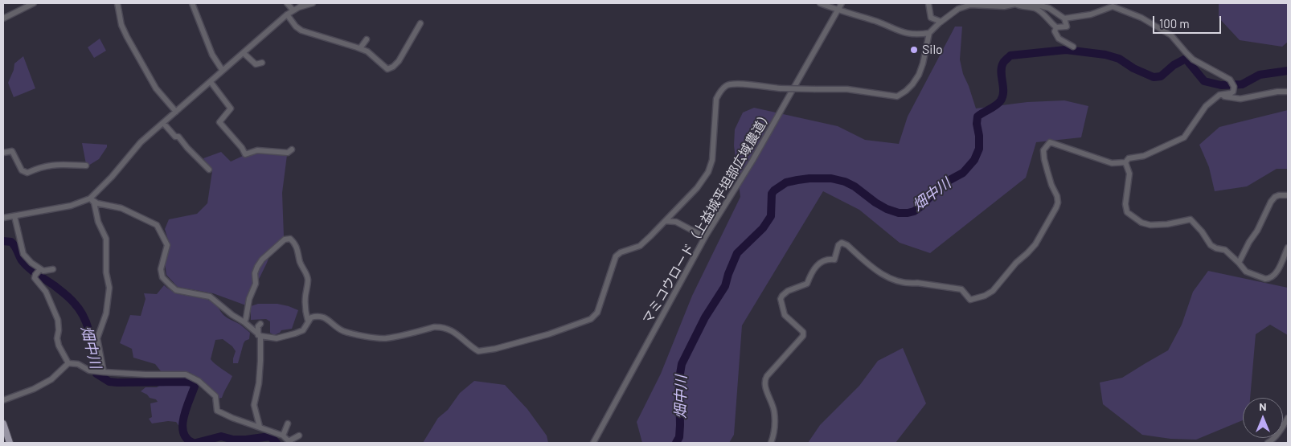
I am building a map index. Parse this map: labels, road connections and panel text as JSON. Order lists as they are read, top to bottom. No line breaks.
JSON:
{"streets":{"street":["マミコウロード（上益城平坦部広域農道）"]},"water":["畑中川"],"places":["Silo"],"scale_bar":"100 m","north":"top"}
